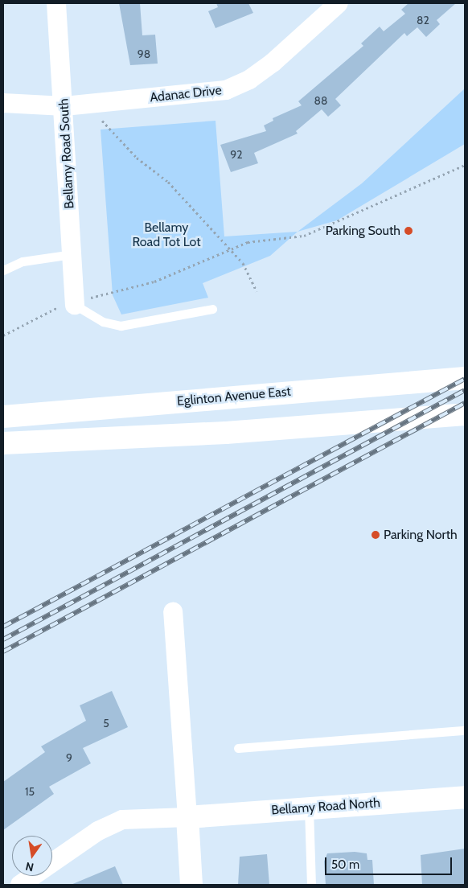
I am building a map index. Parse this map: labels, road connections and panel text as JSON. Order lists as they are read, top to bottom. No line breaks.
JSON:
{"streets":{"main road":["Eglinton Avenue East","Bellamy Road North"],"street":["Adanac Drive","Bellamy Road South"]},"crossings":[["Adanac Drive","Bellamy Road South"]],"parks":["Bellamy Road Tot Lot"],"places":["Parking South","Parking North"],"house_numbers":["82","98","88","92","5","9","15"],"scale_bar":"50 m","north":"bottom"}
